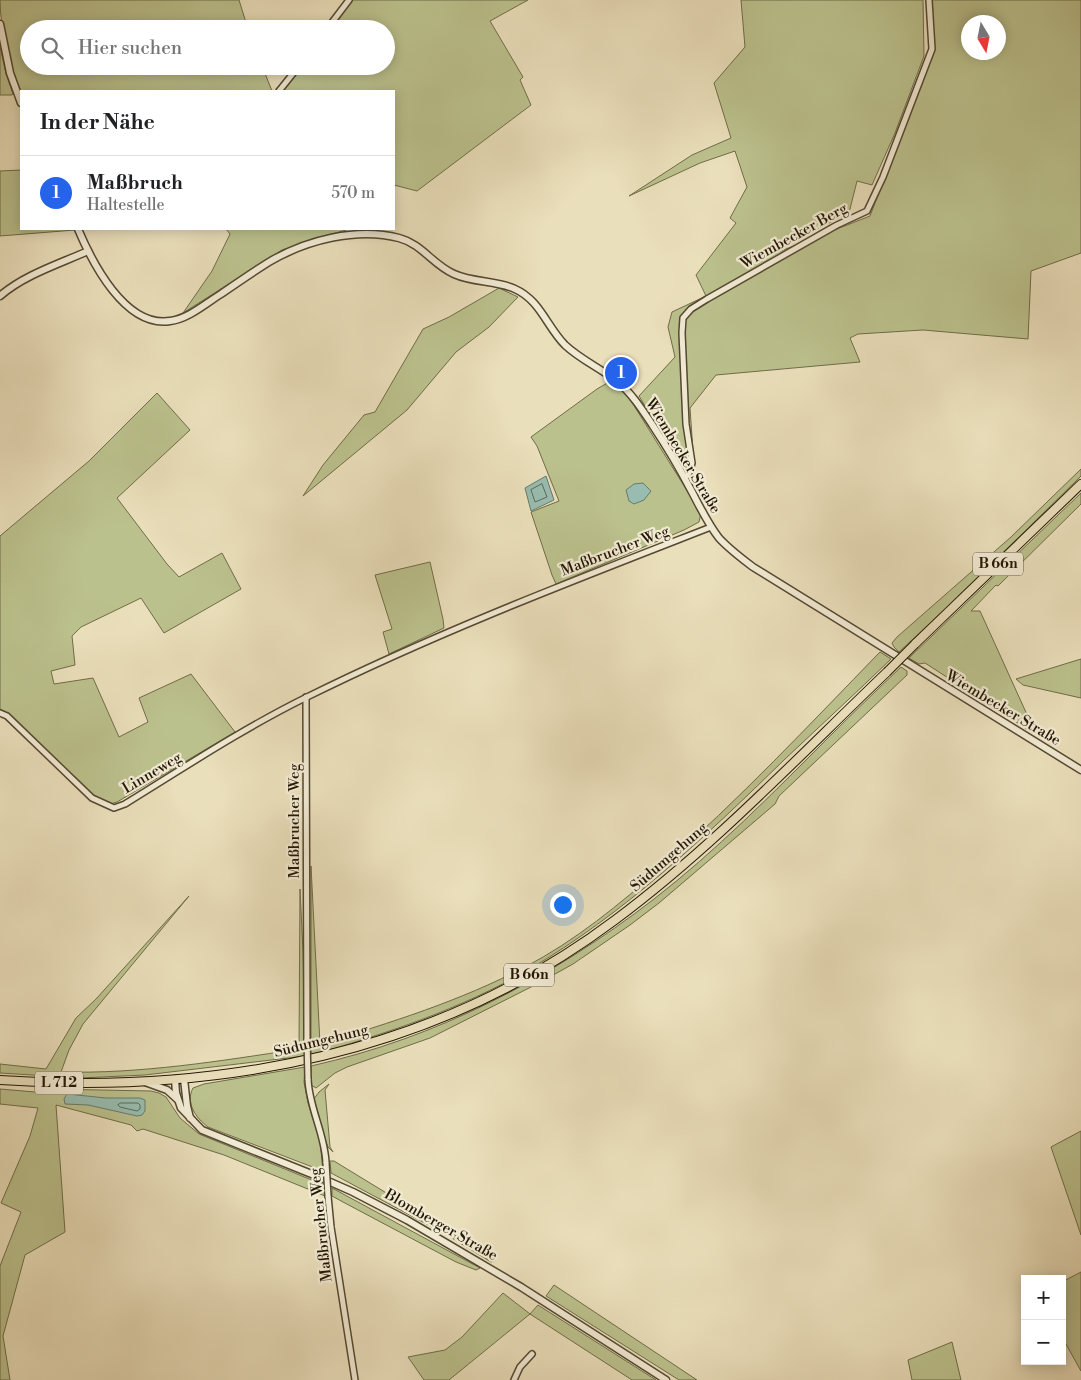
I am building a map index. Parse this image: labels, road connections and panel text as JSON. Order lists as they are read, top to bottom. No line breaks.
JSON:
{"streets":{"main road":["B 66n","Südumgehung","L 712"],"street":["Wiembecker Berg","Wiembecker Straße","Maßbrucher Weg","Linneweg","Blomberger Straße"]},"crossings":[["Wiembecker Berg","Wiembecker Straße"],["Wiembecker Straße","Maßbrucher Weg"],["Maßbrucher Weg","Linneweg"],["Südumgehung","L 712"],["Südumgehung","Blomberger Straße"],["L 712","Blomberger Straße"]],"north":"bottom","page":{"search":"Hier suchen","heading":"In der Nähe","list":[{"mark":"1","name":"Maßbruch","note":"Haltestelle","value":"570 m"}],"pins":"1","map_buttons":["+","−"]}}
